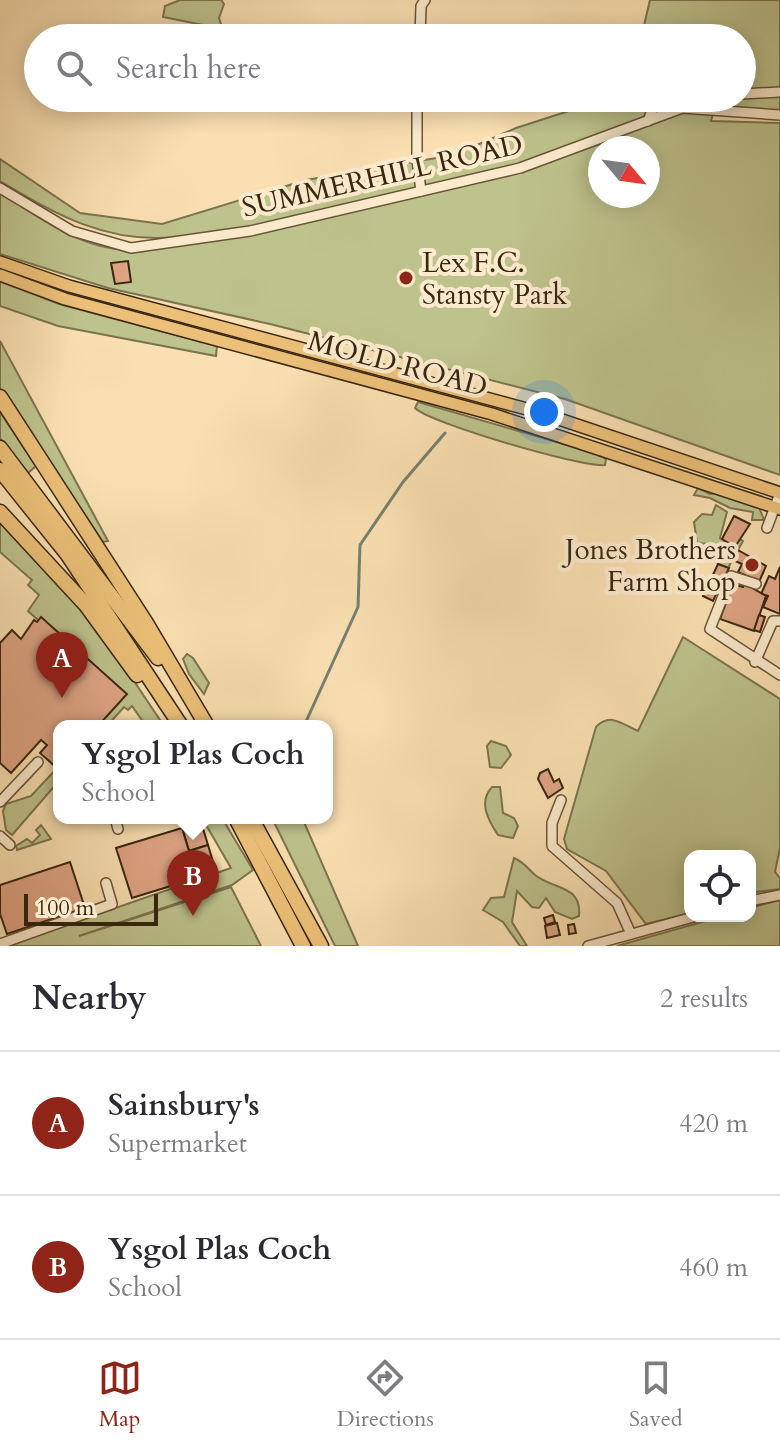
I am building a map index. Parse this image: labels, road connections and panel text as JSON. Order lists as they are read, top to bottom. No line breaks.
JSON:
{"streets":{"main road":["MOLD ROAD"],"street":["SUMMERHILL ROAD"]},"places":["Lex F.C. Stansty Park","Jones Brothers Farm Shop"],"scale_bar":"100 m","north":"bottom right","page":{"search":"Search here","pins":["A","B"],"popup":["Ysgol Plas Coch","School"],"scale":"100 m","heading":["Nearby","2 results"],"list":[{"mark":"A","name":"Sainsbury's","note":"Supermarket","value":"420 m"},{"mark":"B","name":"Ysgol Plas Coch","note":"School","value":"460 m"}],"nav":["Map","Directions","Saved"]}}
